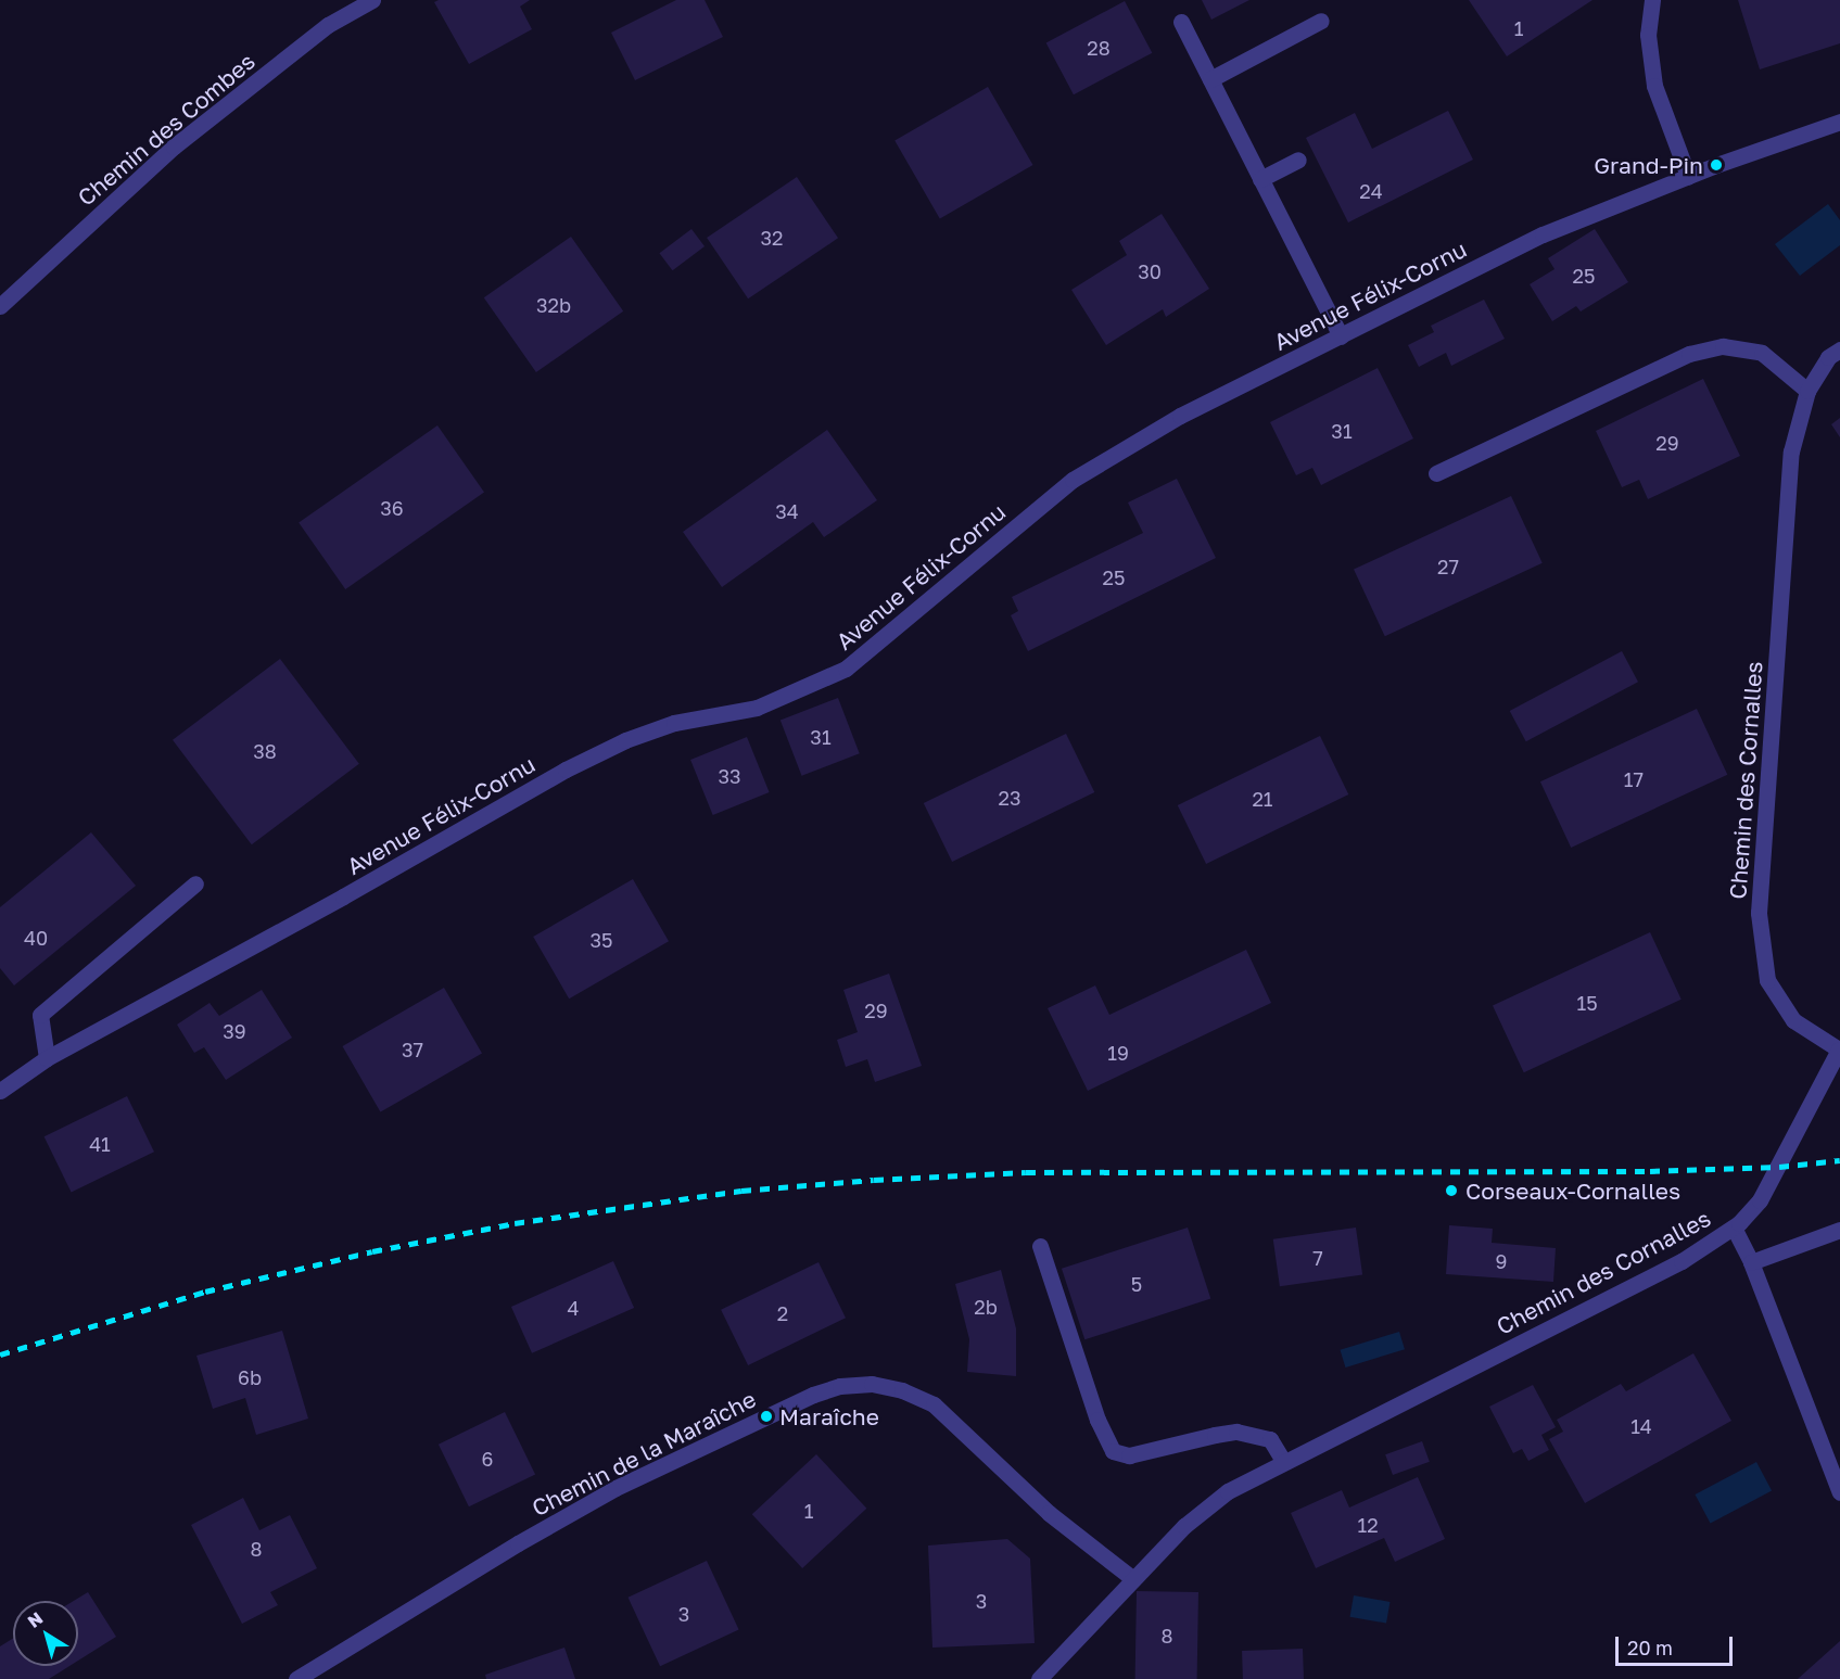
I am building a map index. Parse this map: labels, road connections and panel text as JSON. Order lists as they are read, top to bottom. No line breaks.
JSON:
{"streets":{"street":["Chemin des Combes","Avenue Félix-Cornu","Chemin des Cornalles","Chemin de la Maraîche"]},"crossings":[["Chemin des Cornalles","Chemin de la Maraîche"]],"places":["Grand-Pin","Corseaux-Cornalles","Maraîche"],"house_numbers":["1","28","24","32","30","25","32b","31","29","36","34","27","25","31","38","33","17","23","21","40","35","15","29","39","37","19","41","7","9","5","2b","4","2","6b","14","6","1","12","8","3","3","8"],"scale_bar":"20 m","north":"top left"}
